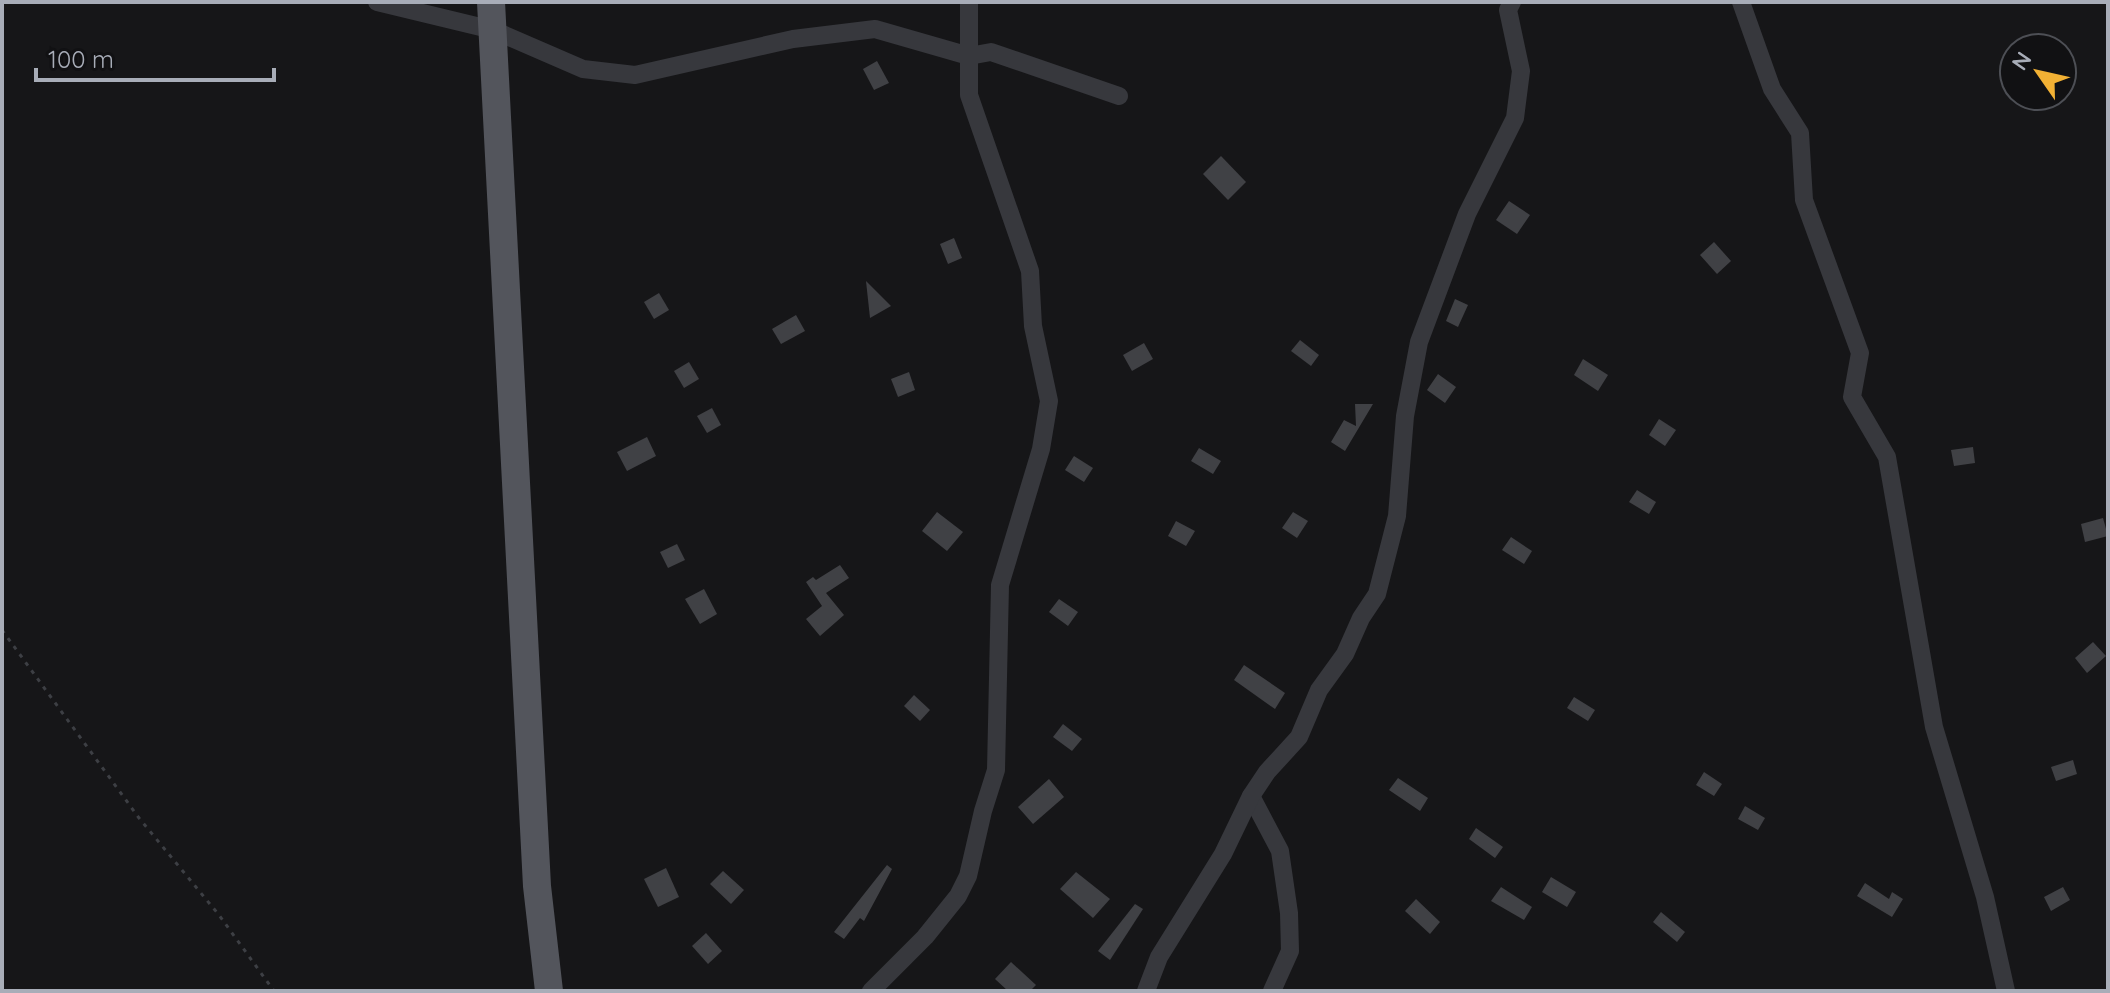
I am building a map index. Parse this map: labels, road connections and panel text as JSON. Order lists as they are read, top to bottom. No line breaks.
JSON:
{"scale_bar":"100 m","north":"top left"}
